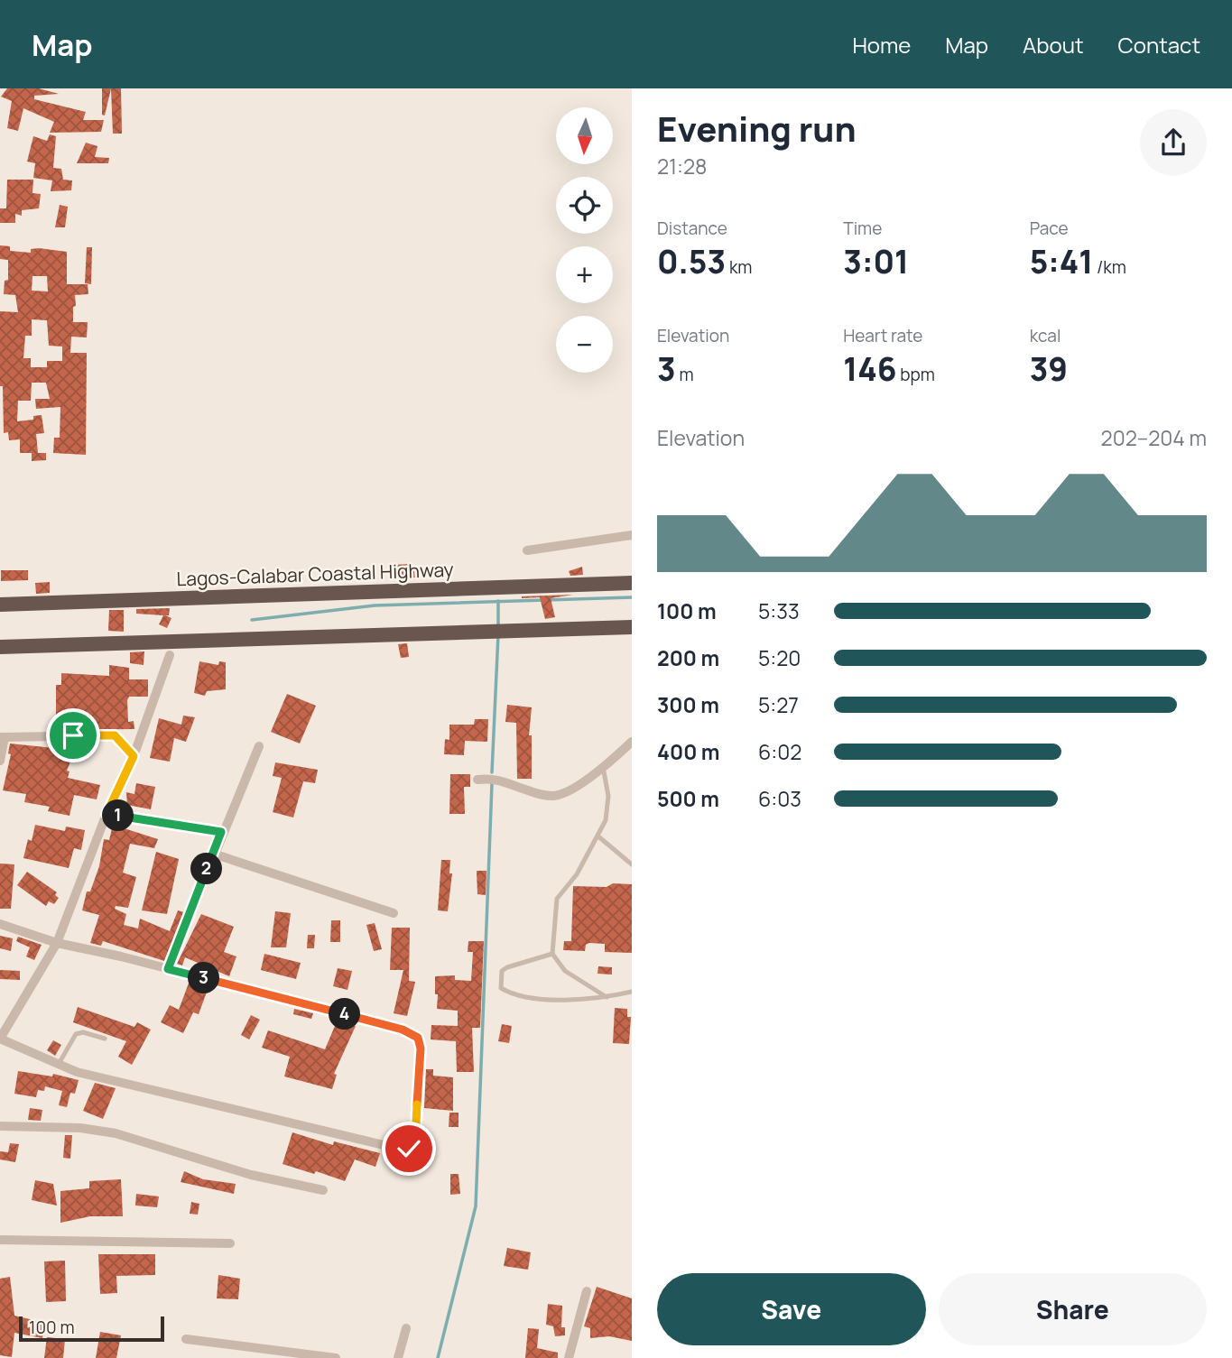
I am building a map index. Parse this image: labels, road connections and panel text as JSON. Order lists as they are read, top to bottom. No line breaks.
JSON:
{"streets":{"highway":["Lagos-Calabar Coastal Highway"]},"scale_bar":"100 m","north":"bottom","page":{"header":"Map","nav":["Home","Map","About","Contact"],"heading":["Evening run","21:28"],"map_buttons":["+","−"],"stats":[["Distance","0.53 km"],["Time","3:01"],["Pace","5:41 /km"],["Elevation","3 m"],["Heart rate","146 bpm"],["kcal","39"]],"chart":["Elevation","202–204 m"],"list":[{"name":"100 m","note":"5:33"},{"name":"200 m","note":"5:20"},{"name":"300 m","note":"5:27"},{"name":"400 m","note":"6:02"},{"name":"500 m","note":"6:03"}],"pins":["1","2","3","4"],"buttons":["Save","Share"],"scale":"100 m"}}
